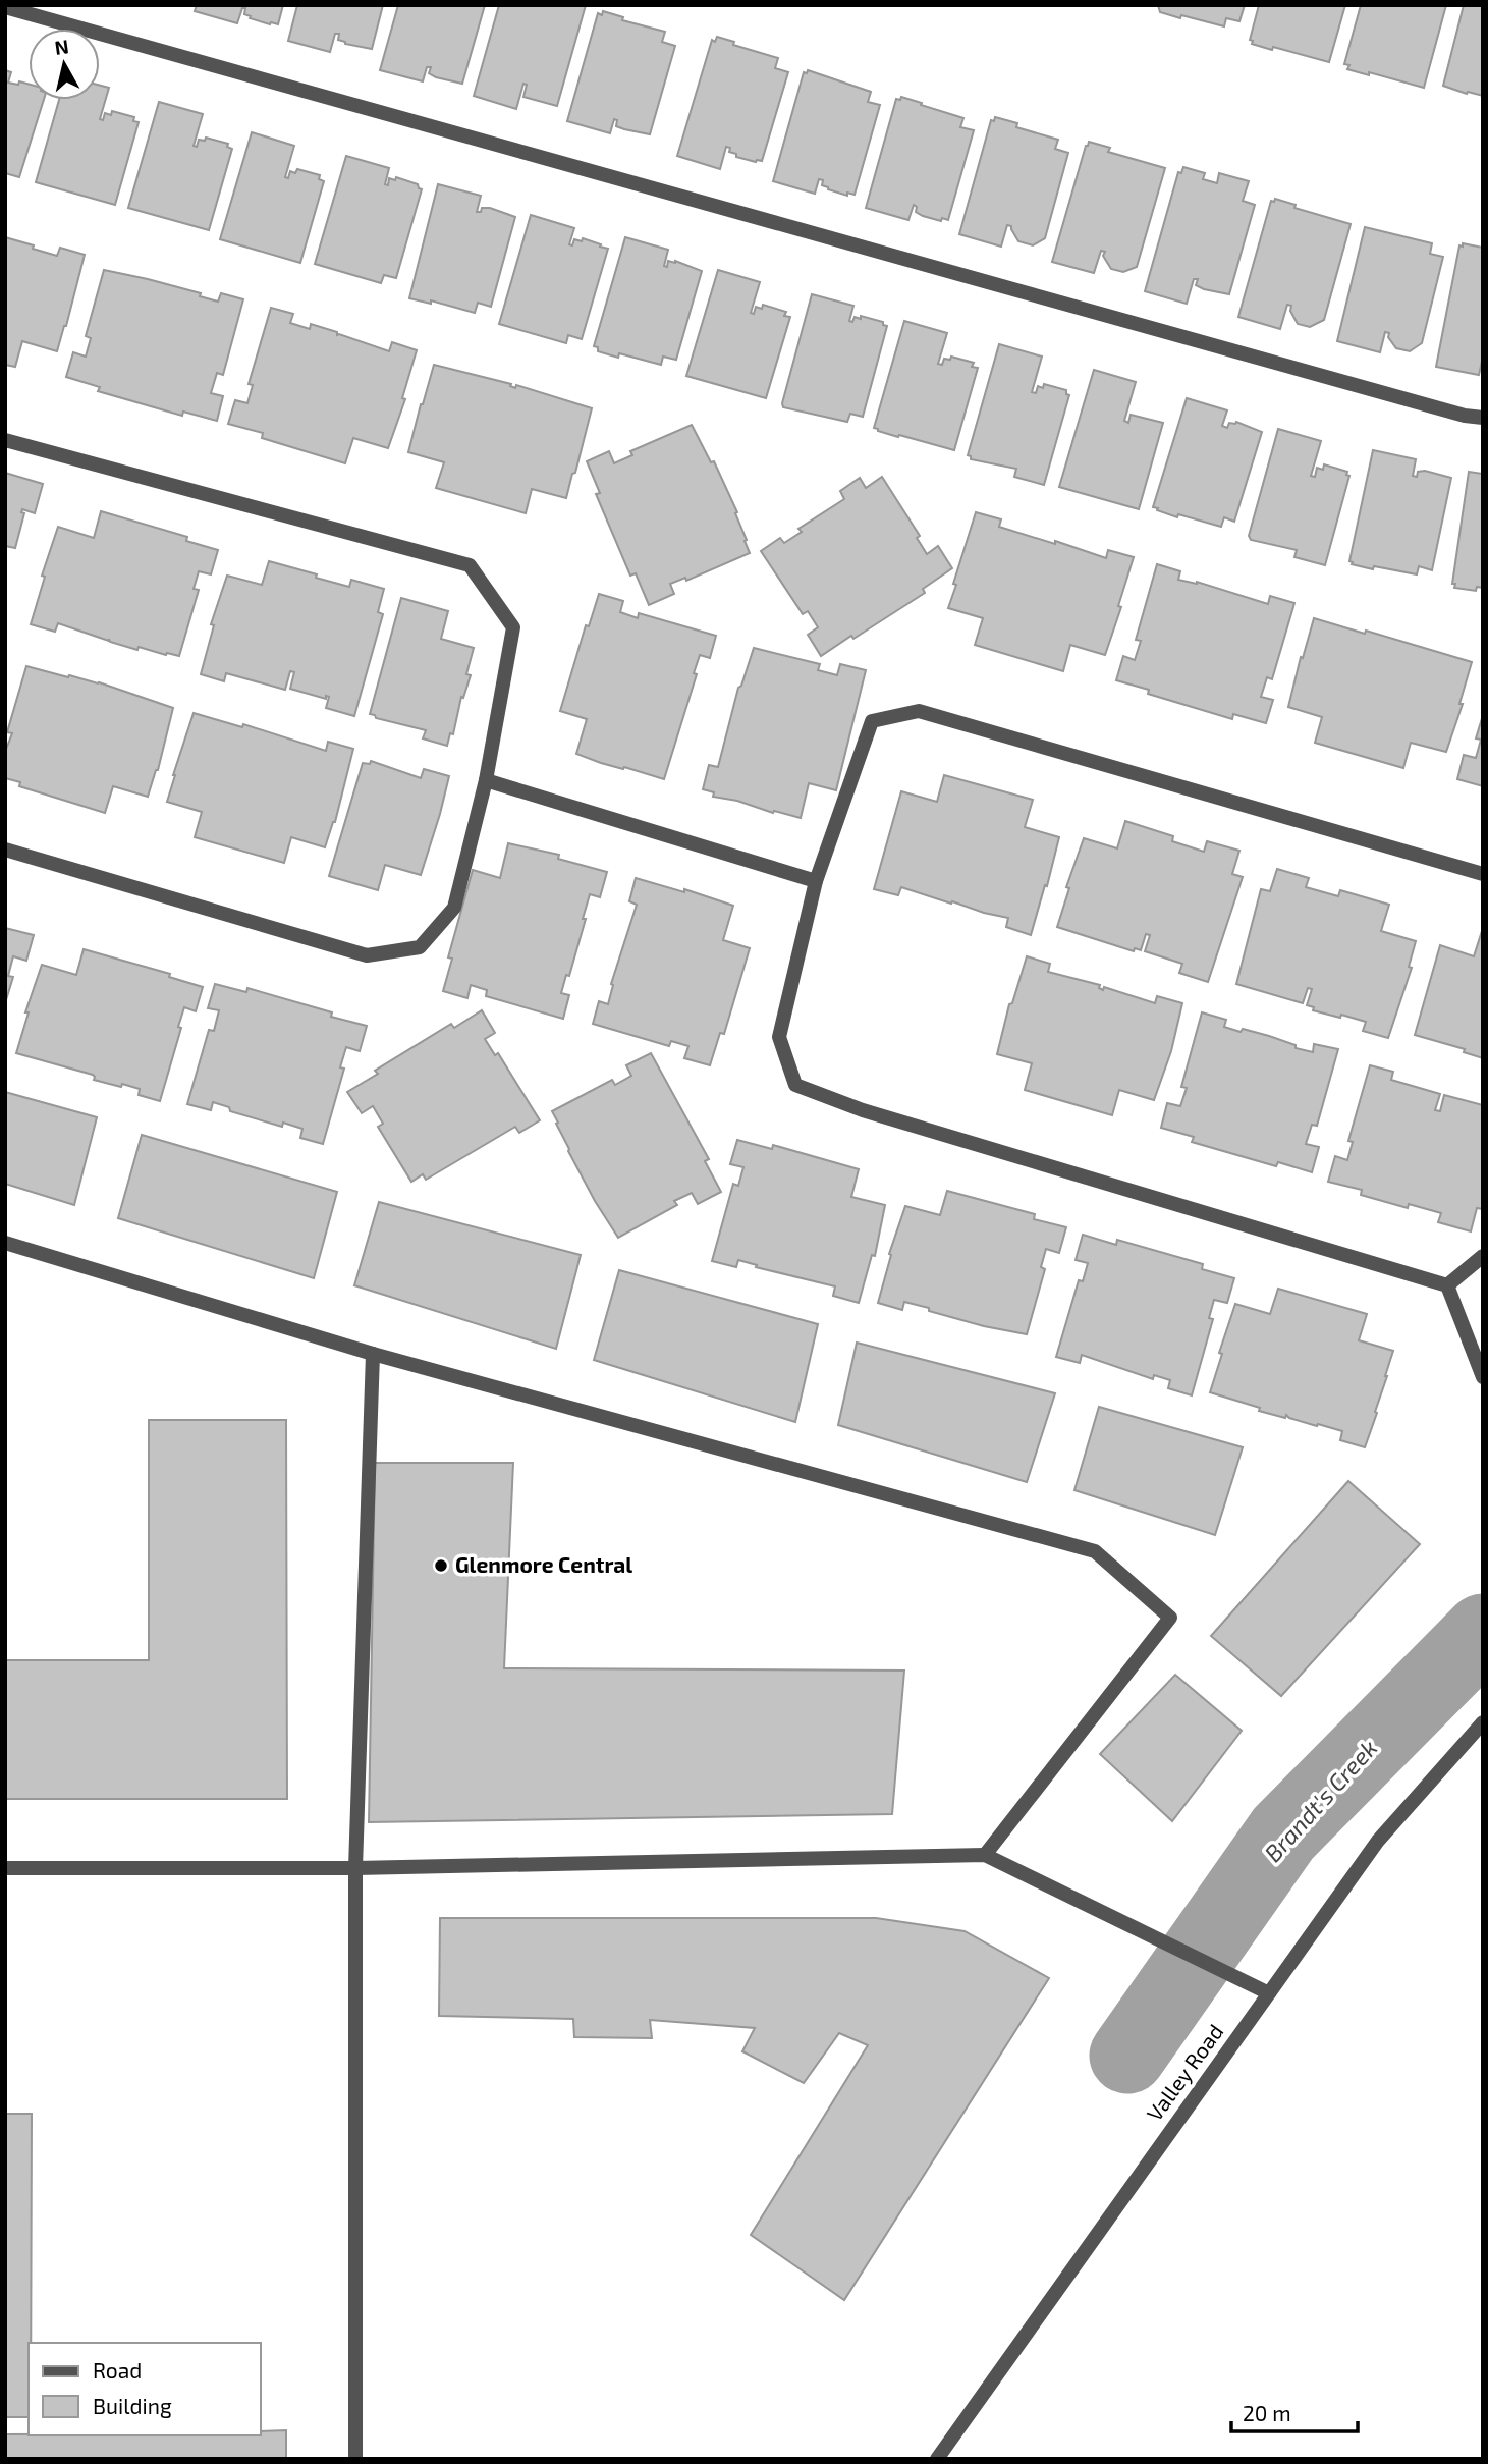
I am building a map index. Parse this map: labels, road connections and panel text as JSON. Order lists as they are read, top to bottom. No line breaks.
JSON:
{"streets":{"street":["Valley Road"]},"water":["Brandt's Creek"],"places":["Glenmore Central"],"legend":["Road","Building"],"scale_bar":"20 m","north":"top"}
